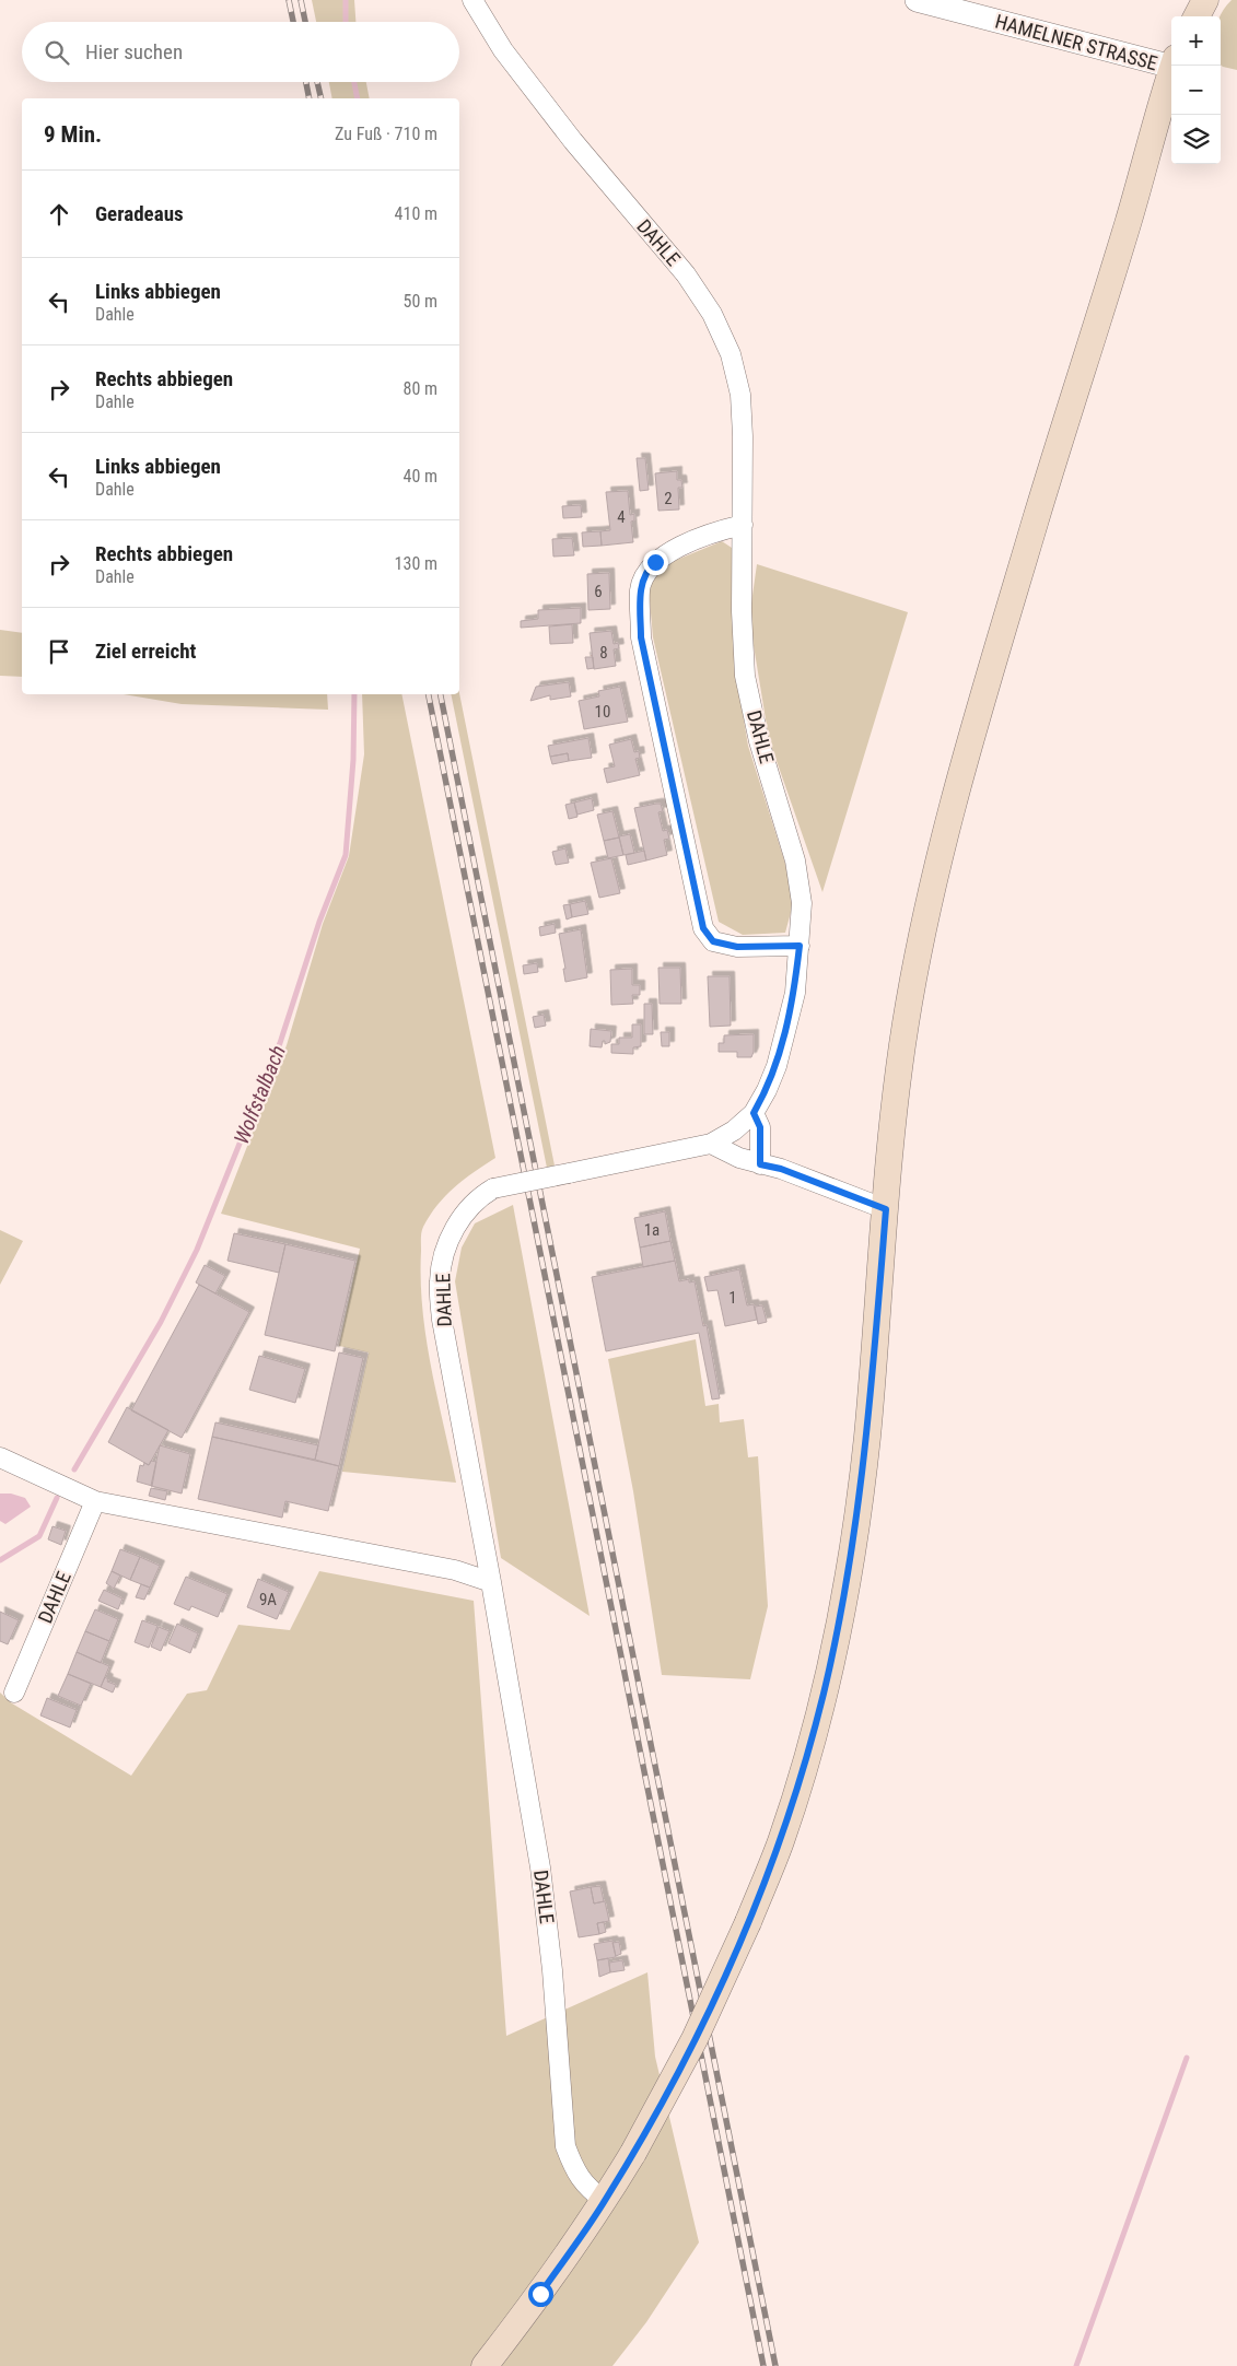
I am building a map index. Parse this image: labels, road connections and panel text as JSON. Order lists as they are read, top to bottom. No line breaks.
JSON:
{"streets":{"street":["HAMELNER STRASSE","DAHLE"]},"water":["Wolfstalbach"],"house_numbers":["2","4","6","8","10","1a","1","9A"],"page":{"map_buttons":["+","−"],"search":"Hier suchen","heading":["9 Min.","Zu Fuß · 710 m"],"list":[["Geradeaus","410 m"],["Links abbiegen","Dahle","50 m"],["Rechts abbiegen","Dahle","80 m"],["Links abbiegen","Dahle","40 m"],["Rechts abbiegen","Dahle","130 m"],"Ziel erreicht"]}}
